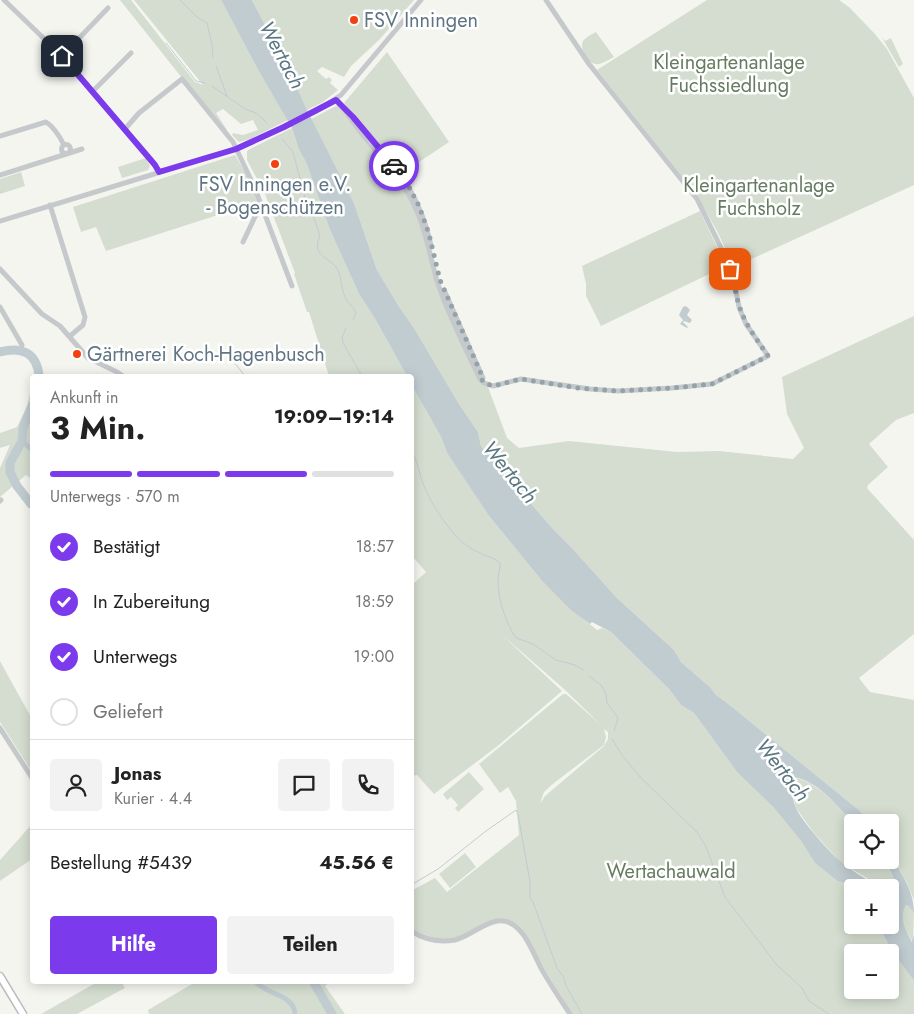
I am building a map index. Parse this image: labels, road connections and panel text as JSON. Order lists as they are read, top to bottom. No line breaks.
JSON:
{"water":["Wertach"],"parks":["Kleingartenanlage Fuchssiedlung","Kleingartenanlage Fuchsholz","Wertachauwald"],"places":["FSV Inningen","FSV Inningen e.V. - Bogenschützen","Gärtnerei Koch-Hagenbusch"],"page":{"heading":["3 Min.","Ankunft in","19:09–19:14"],"panel":["Jonas","Kurier · 4.4","Bestellung #5439","45.56 €"],"bar":"Unterwegs · 570 m","list":[["Bestätigt","18:57"],["In Zubereitung","18:59"],["Unterwegs","19:00"],"Geliefert"],"map_buttons":["+","−"],"buttons":["Hilfe","Teilen"]}}
